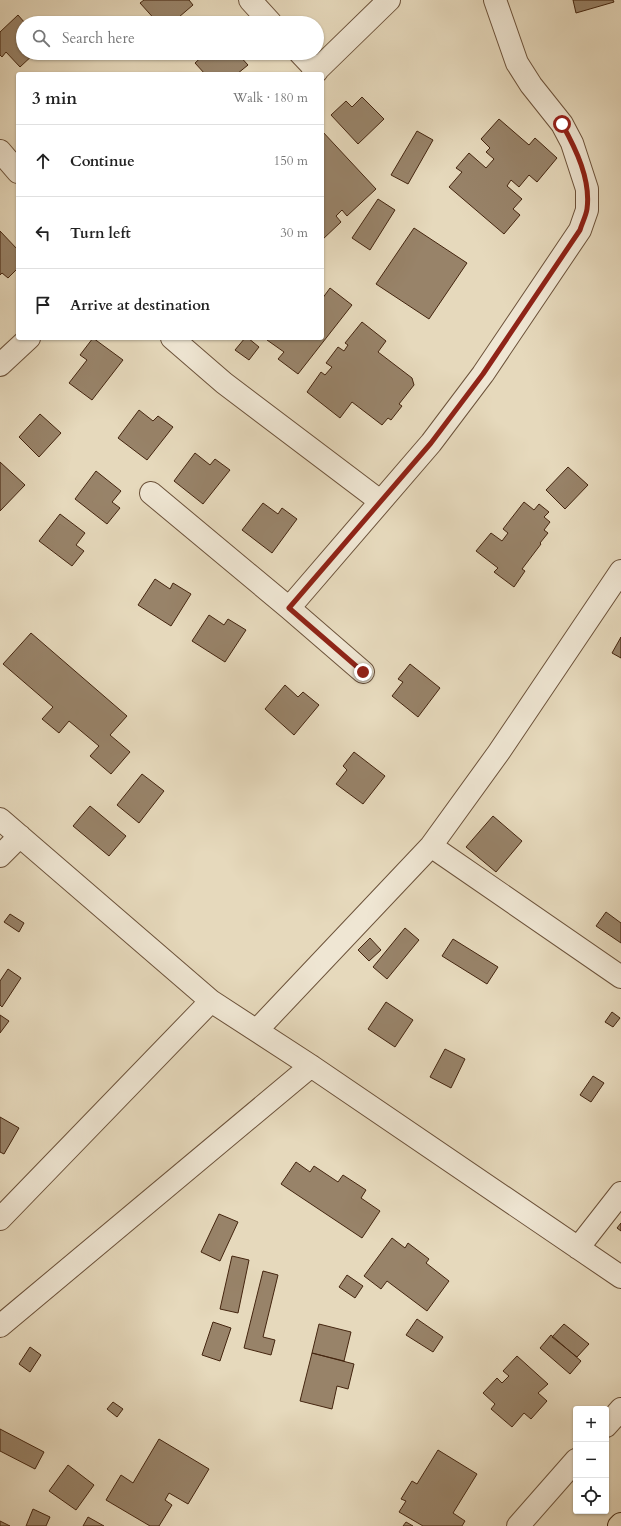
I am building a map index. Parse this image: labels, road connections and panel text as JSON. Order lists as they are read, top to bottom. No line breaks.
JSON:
{"page":{"search":"Search here","heading":["3 min","Walk · 180 m"],"list":[["Continue","150 m"],["Turn left","30 m"],"Arrive at destination"],"map_buttons":["+","−"]}}
